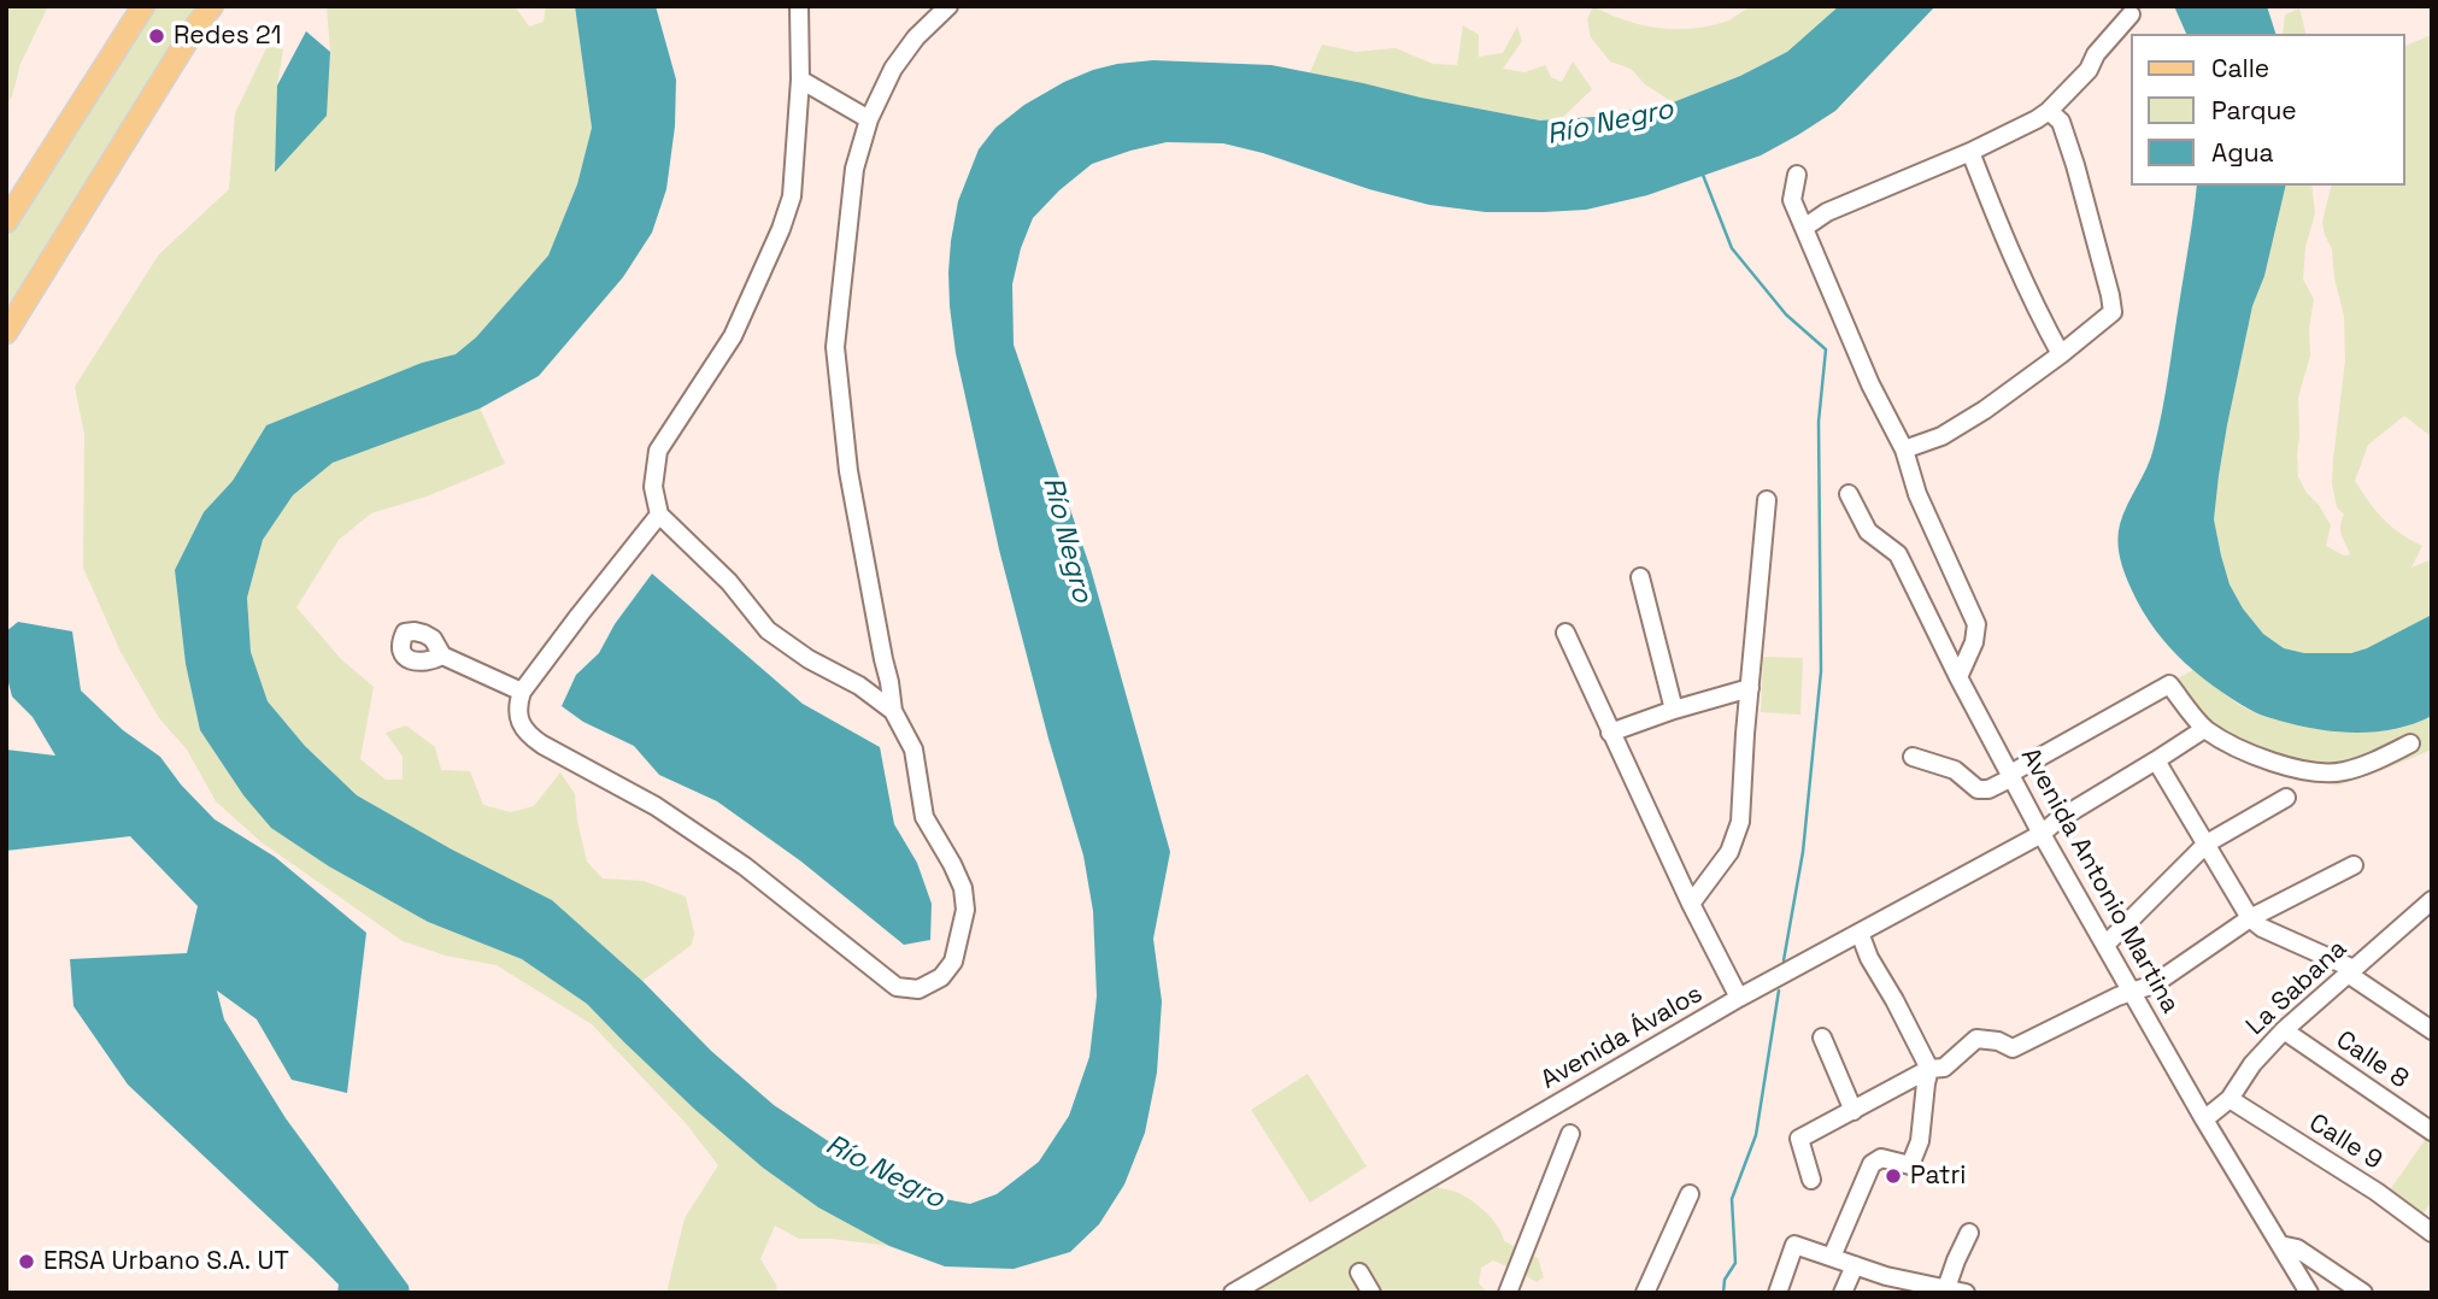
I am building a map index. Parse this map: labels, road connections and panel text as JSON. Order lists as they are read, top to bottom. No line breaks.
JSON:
{"streets":{"street":["Avenida Antonio Martina","La Sabana","Avenida Ávalos","Calle 8","Calle 9"]},"crossings":[["Avenida Antonio Martina","La Sabana"],["Avenida Antonio Martina","Avenida Ávalos"],["La Sabana","Calle 8"],["La Sabana","Calle 9"]],"water":["Río Negro"],"places":["Redes 21","Patri","ERSA Urbano S.A. UT"],"legend":["Calle","Parque","Agua"]}
